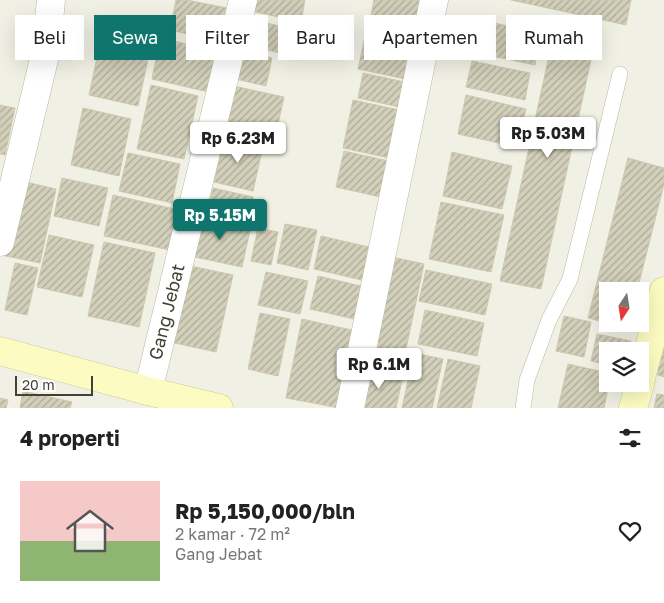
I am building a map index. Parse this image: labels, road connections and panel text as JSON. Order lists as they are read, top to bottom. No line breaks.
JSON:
{"streets":{"street":["Gang Jebat"]},"scale_bar":"20 m","north":"bottom","page":{"chip":["Beli","Sewa","Filter","Baru","Apartemen","Rumah"],"price":["Rp 5.03M","Rp 6.23M","Rp 5.15M","Rp 6.1M"],"scale":"20 m","heading":"4 properti","list":[{"name":"Rp 5,150,000/bln","note":"2 kamar · 72 m² · Gang Jebat"}]}}
